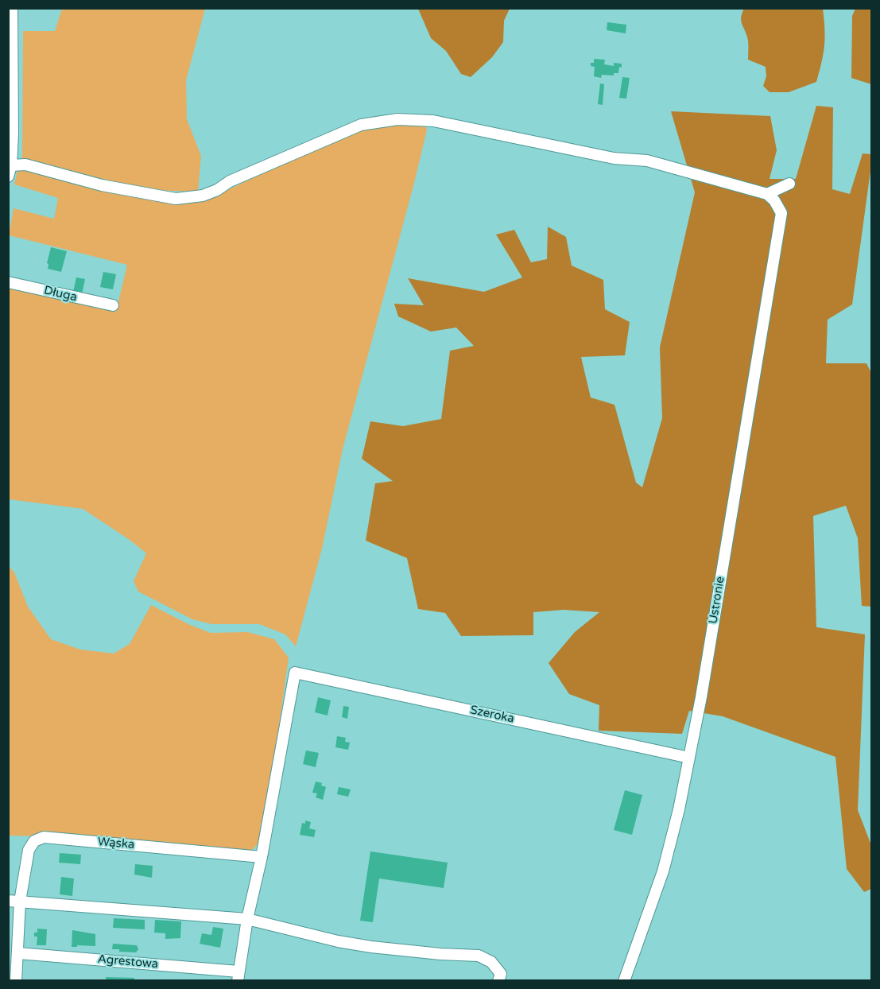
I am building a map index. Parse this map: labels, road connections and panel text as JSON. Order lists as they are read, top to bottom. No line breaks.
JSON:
{"streets":{"street":["Długa","Ustronie","Szeroka","Wąska","Agrestowa"]},"crossings":[["Ustronie","Szeroka"],["Szeroka","Wąska"],["Wąska","Agrestowa"]]}
